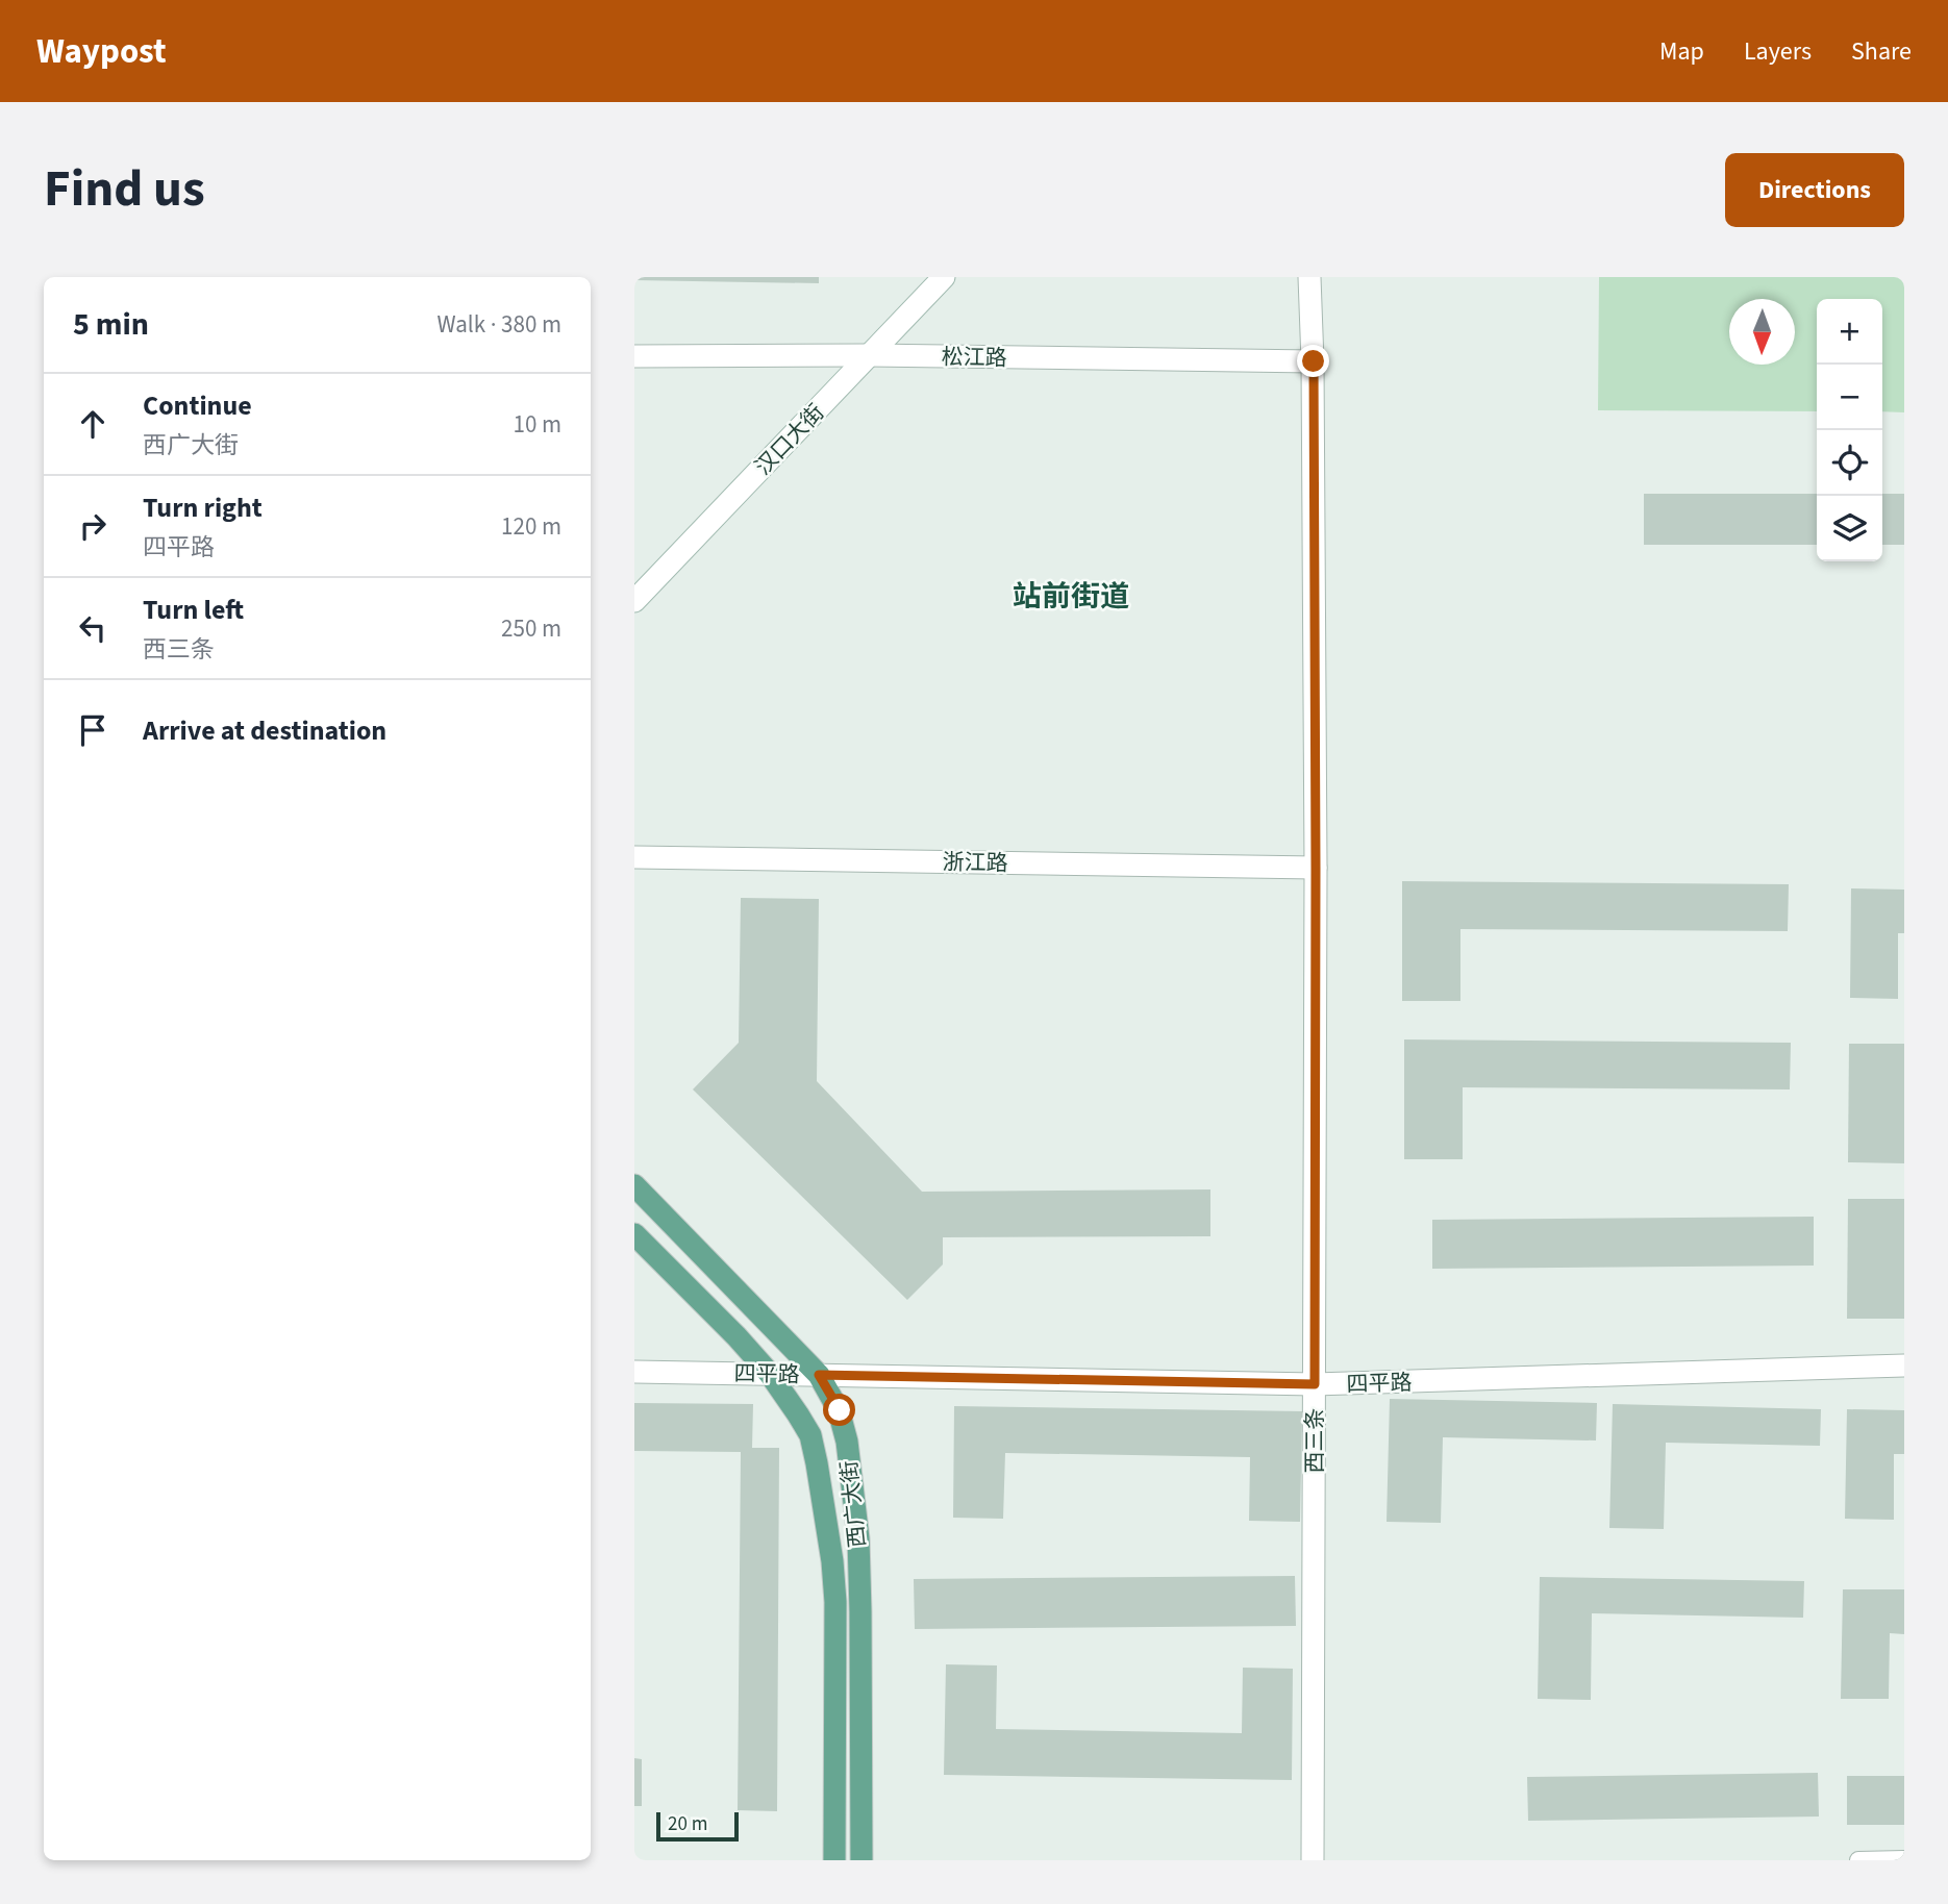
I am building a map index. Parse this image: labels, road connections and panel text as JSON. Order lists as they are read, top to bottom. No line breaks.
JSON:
{"streets":{"main road":["西广大街"],"street":["松江路","汉口大街","浙江路","四平路","西三条"]},"crossings":[["松江路","汉口大街"],["松江路","西三条"],["浙江路","西三条"],["四平路","西三条"],["四平路","西广大街"]],"districts":["站前街道"],"scale_bar":"20 m","north":"bottom","page":{"header":"Waypost","nav":["Map","Layers","Share"],"title":"Find us","buttons":"Directions","heading":["5 min","Walk · 380 m"],"map_buttons":["+","−"],"list":[["Continue","西广大街","10 m"],["Turn right","四平路","120 m"],["Turn left","西三条","250 m"],"Arrive at destination"],"scale":"20 m"}}
